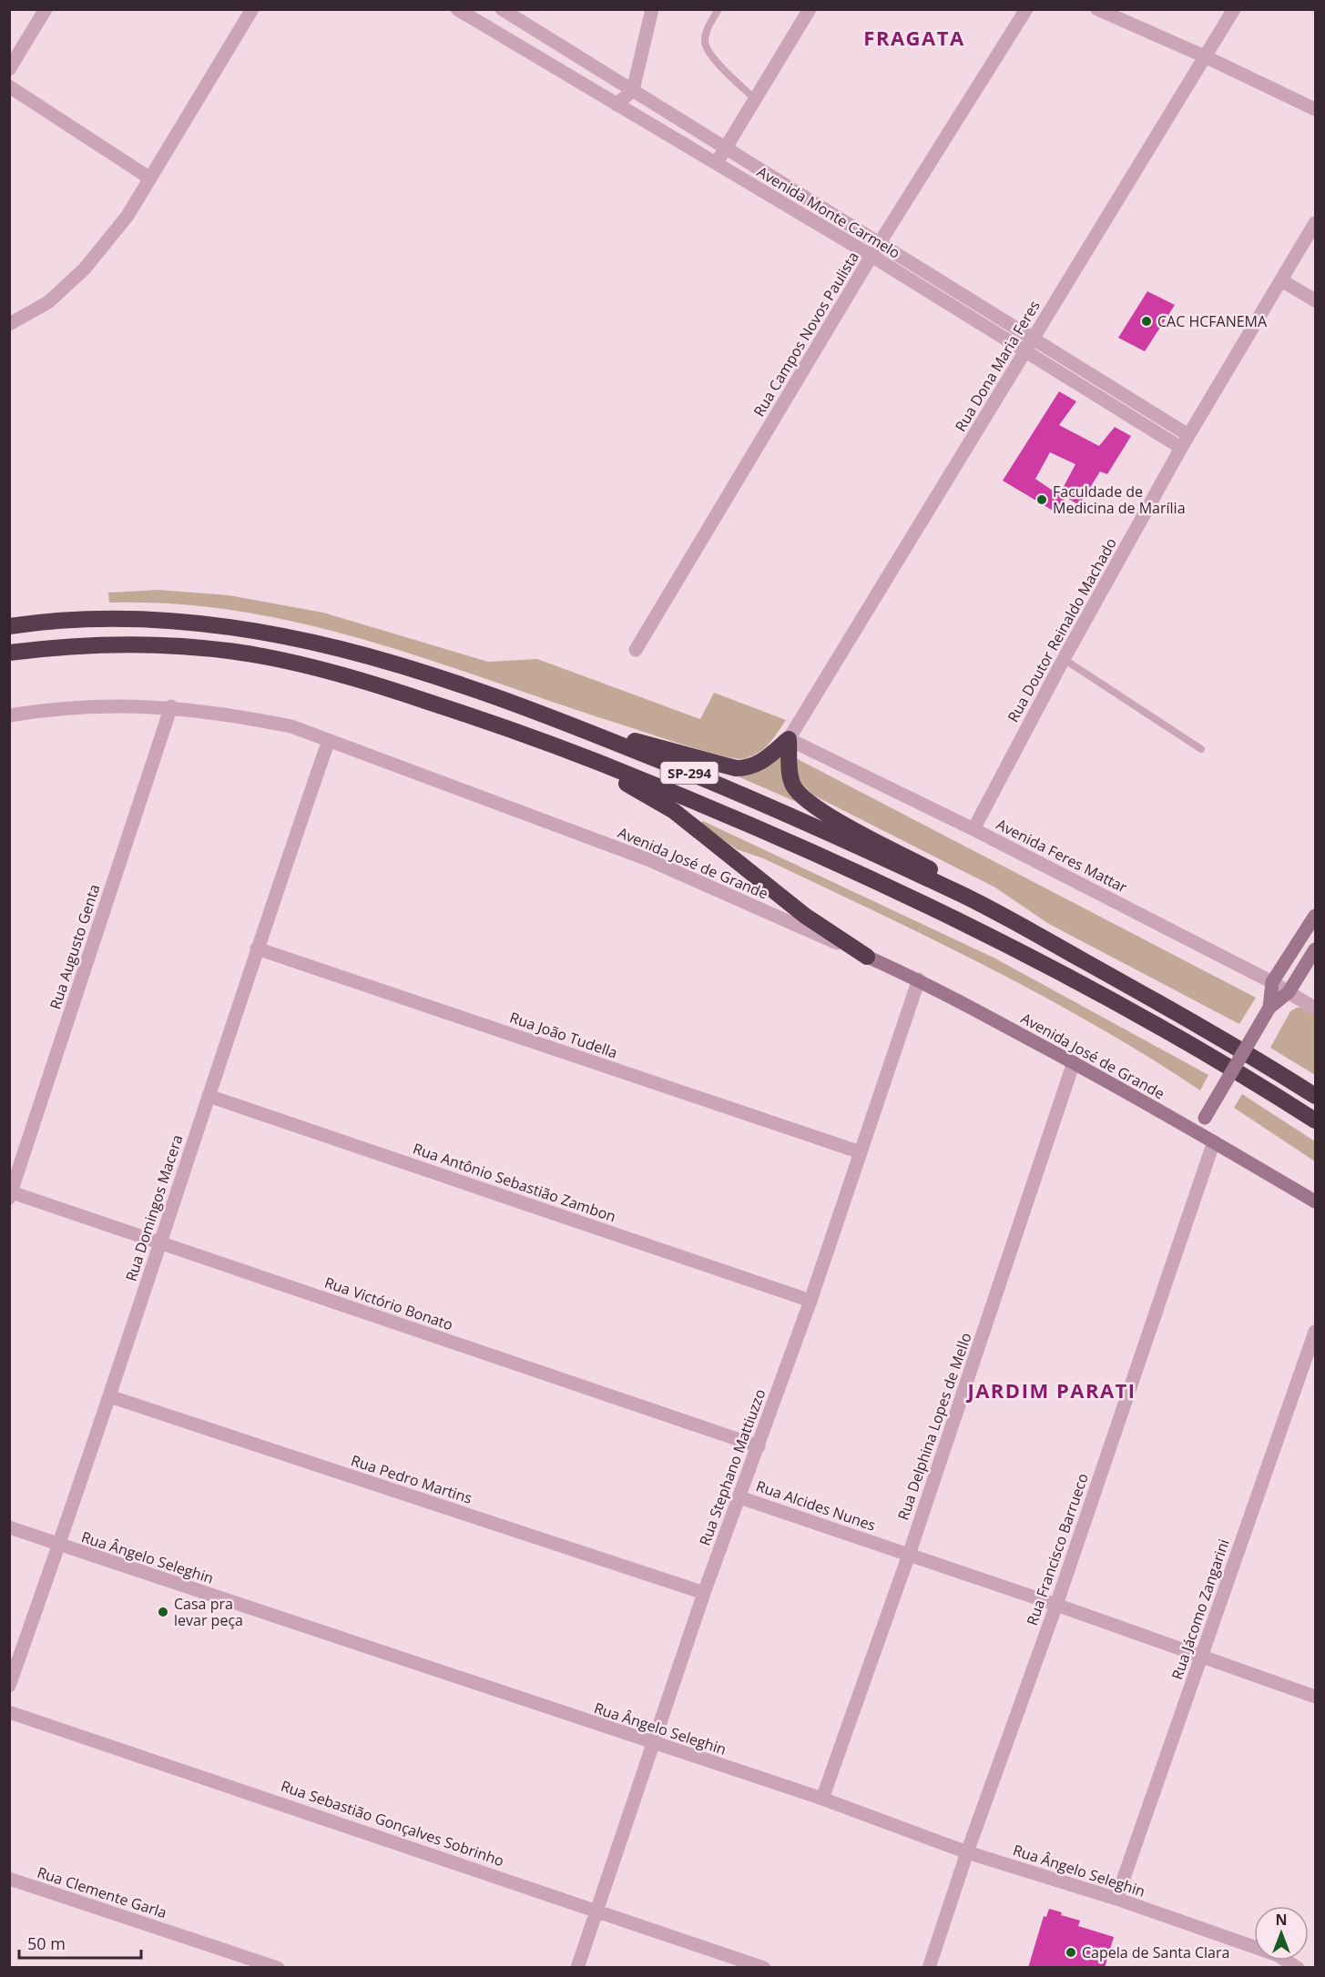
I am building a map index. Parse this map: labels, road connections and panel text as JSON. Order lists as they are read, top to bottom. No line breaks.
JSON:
{"streets":{"highway":["SP-294"],"main road":["Avenida José de Grande"],"street":["Avenida Monte Carmelo","Rua Campos Novos Paulista","Rua Dona Maria Feres","Rua Doutor Reinaldo Machado","Avenida Feres Mattar","Rua Augusto Genta","Rua João Tudella","Rua Antônio Sebastião Zambon","Rua Domingos Macera","Rua Victório Bonato","Rua Delphina Lopes de Mello","Rua Stephano Mattiuzzo","Rua Pedro Martins","Rua Alcides Nunes","Rua Francisco Barrueco","Rua Ângelo Seleghin","Rua Jácomo Zangarini","Rua Sebastião Gonçalves Sobrinho","Rua Clemente Garla"]},"crossings":[["Avenida Monte Carmelo","Rua Campos Novos Paulista"],["Avenida Monte Carmelo","Rua Dona Maria Feres"],["Avenida Monte Carmelo","Rua Doutor Reinaldo Machado"],["Rua Dona Maria Feres","Avenida Feres Mattar"],["Rua Doutor Reinaldo Machado","Avenida Feres Mattar"],["Avenida José de Grande","Rua Augusto Genta"],["Avenida José de Grande","Rua Domingos Macera"],["Avenida José de Grande","Rua Delphina Lopes de Mello"],["Avenida José de Grande","Rua Stephano Mattiuzzo"],["Avenida José de Grande","Rua Francisco Barrueco"],["Rua Augusto Genta","Rua Victório Bonato"],["Rua João Tudella","Rua Domingos Macera"],["Rua João Tudella","Rua Stephano Mattiuzzo"],["Rua Antônio Sebastião Zambon","Rua Domingos Macera"],["Rua Antônio Sebastião Zambon","Rua Stephano Mattiuzzo"],["Rua Domingos Macera","Rua Victório Bonato"],["Rua Domingos Macera","Rua Pedro Martins"],["Rua Domingos Macera","Rua Ângelo Seleghin"],["Rua Victório Bonato","Rua Stephano Mattiuzzo"],["Rua Delphina Lopes de Mello","Rua Alcides Nunes"],["Rua Delphina Lopes de Mello","Rua Ângelo Seleghin"],["Rua Stephano Mattiuzzo","Rua Pedro Martins"],["Rua Stephano Mattiuzzo","Rua Alcides Nunes"],["Rua Stephano Mattiuzzo","Rua Ângelo Seleghin"],["Rua Stephano Mattiuzzo","Rua Sebastião Gonçalves Sobrinho"],["Rua Alcides Nunes","Rua Francisco Barrueco"],["Rua Alcides Nunes","Rua Jácomo Zangarini"],["Rua Francisco Barrueco","Rua Ângelo Seleghin"],["Rua Ângelo Seleghin","Rua Jácomo Zangarini"]],"districts":["FRAGATA","JARDIM PARATI"],"places":["CAC HCFANEMA","Faculdade de Medicina de Marília","Casa pra levar peça","Capela de Santa Clara"],"scale_bar":"50 m","north":"top"}
